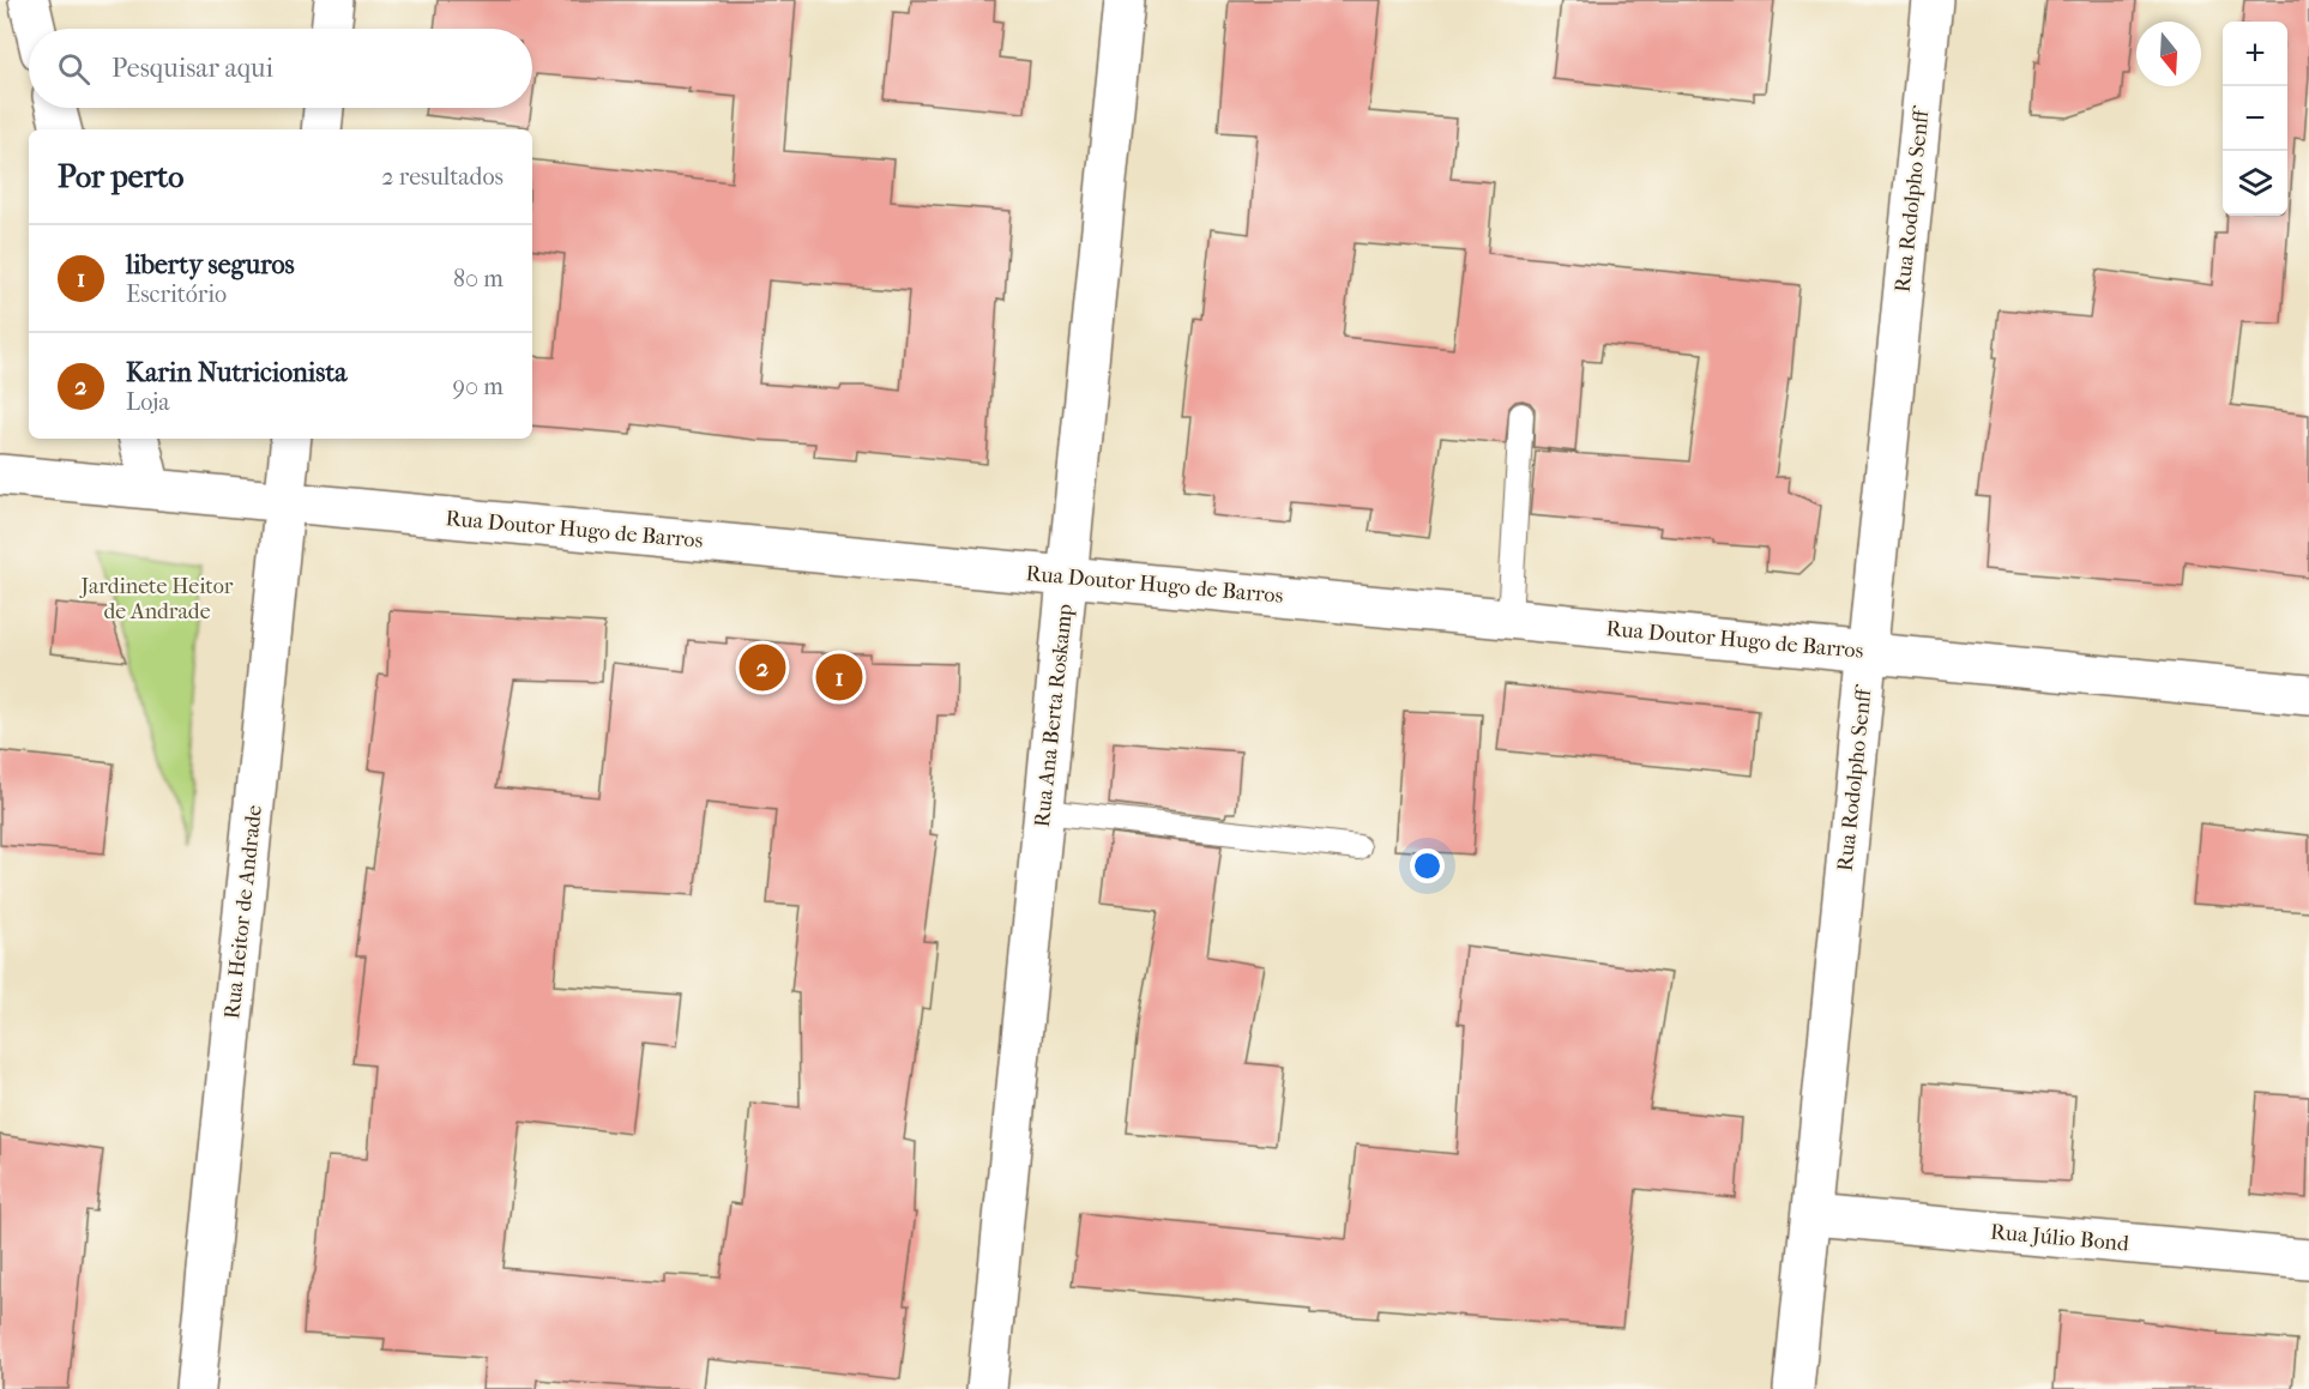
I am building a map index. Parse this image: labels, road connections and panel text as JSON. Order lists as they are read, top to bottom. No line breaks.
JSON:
{"streets":{"street":["Rua Rodolpho Senff","Rua Doutor Hugo de Barros","Rua Ana Berta Roskamp","Rua Heitor de Andrade","Rua Júlio Bond"]},"crossings":[["Rua Rodolpho Senff","Rua Doutor Hugo de Barros"],["Rua Rodolpho Senff","Rua Júlio Bond"],["Rua Doutor Hugo de Barros","Rua Ana Berta Roskamp"],["Rua Doutor Hugo de Barros","Rua Heitor de Andrade"]],"parks":["Jardinete Heitor de Andrade"],"north":"bottom","page":{"map_buttons":["+","−"],"search":"Pesquisar aqui","heading":["Por perto","2 resultados"],"list":[{"mark":"1","name":"liberty seguros","note":"Escritório","value":"80 m"},{"mark":"2","name":"Karin Nutricionista","note":"Loja","value":"90 m"}],"pins":["2","1"]}}
